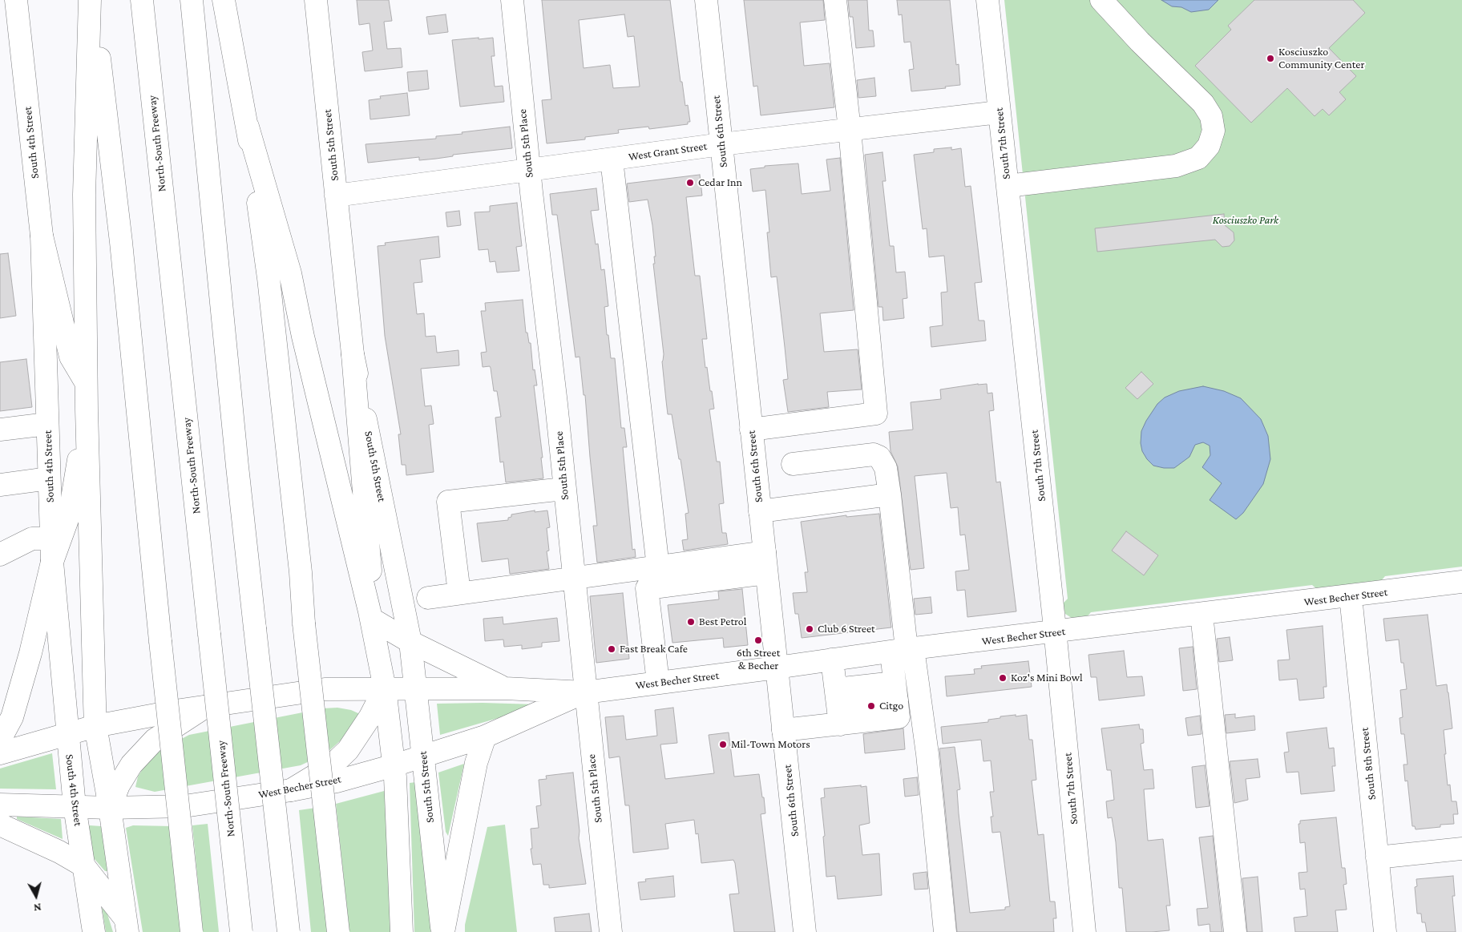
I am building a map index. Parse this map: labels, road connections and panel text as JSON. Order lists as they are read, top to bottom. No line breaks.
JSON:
{"streets":{"main road":["South 6th Street","South 4th Street","North-South Freeway","South 5th Place","South 7th Street","South 5th Street","West Grant Street","West Becher Street","South 8th Street"]},"crossings":[["South 6th Street","West Grant Street"],["South 6th Street","West Becher Street"],["South 4th Street","West Becher Street"],["South 5th Place","West Grant Street"],["South 5th Place","West Becher Street"],["South 7th Street","West Grant Street"],["South 7th Street","West Becher Street"],["South 5th Street","West Grant Street"],["South 5th Street","West Becher Street"],["West Becher Street","South 8th Street"]],"parks":["Kosciuszko Park"],"places":["Kosciuszko Community Center","Cedar Inn","Best Petrol","Club 6 Street","6th Street & Becher","Fast Break Cafe","Koz's Mini Bowl","Citgo","Mil-Town Motors"],"north":"bottom"}
